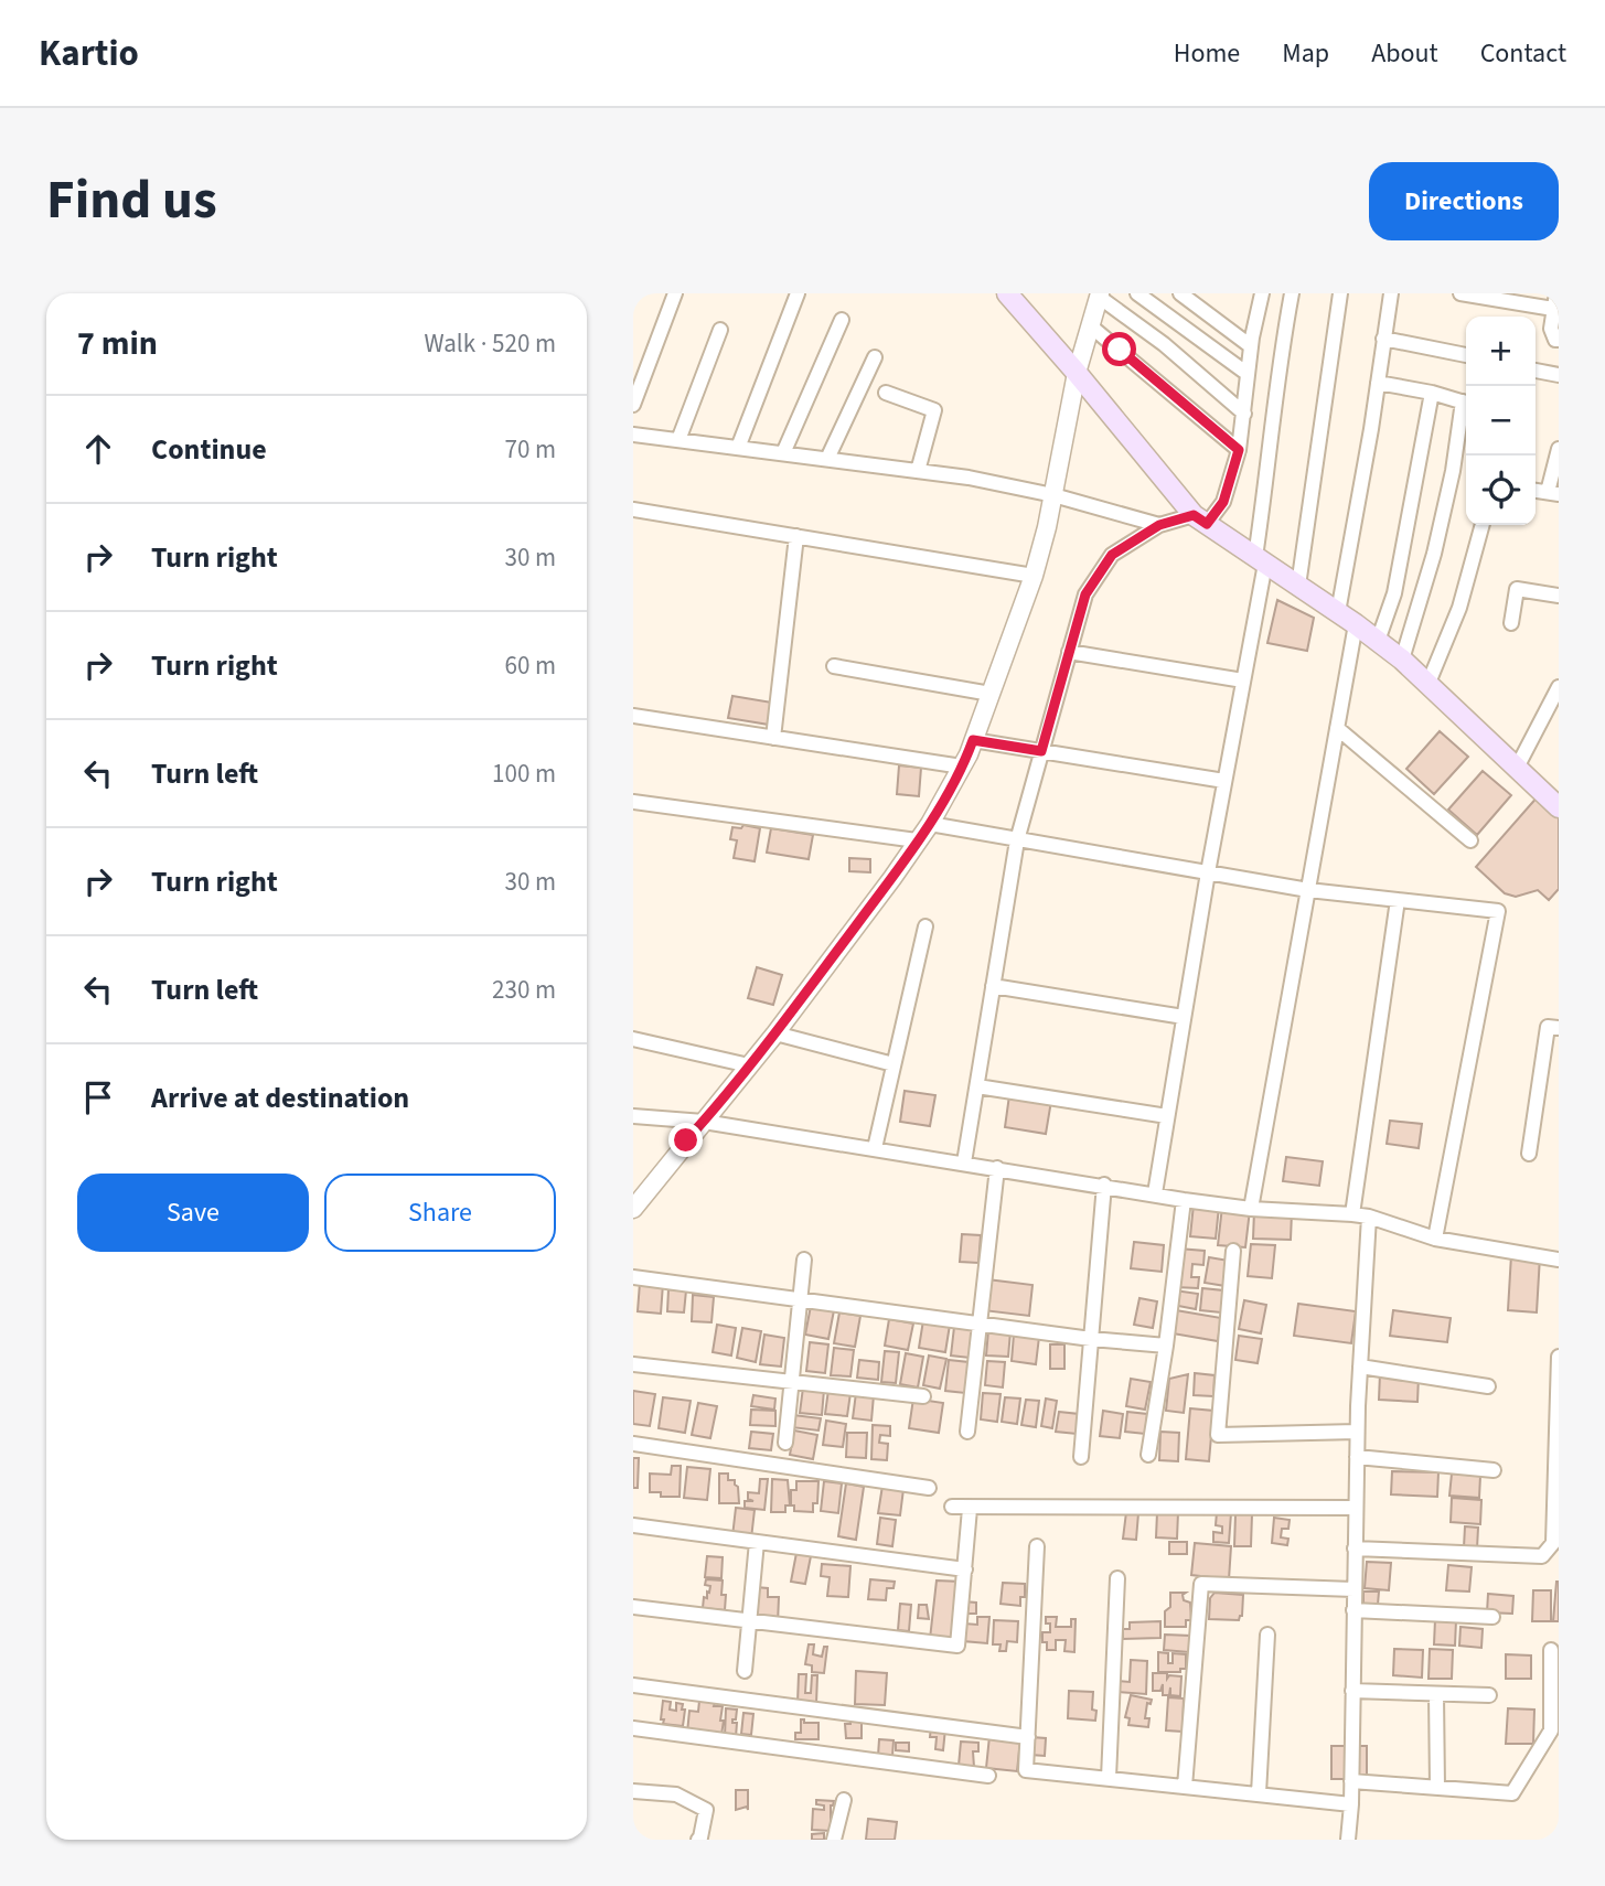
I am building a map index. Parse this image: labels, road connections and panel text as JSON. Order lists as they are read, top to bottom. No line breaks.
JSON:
{"page":{"header":"Kartio","nav":["Home","Map","About","Contact"],"title":"Find us","buttons":["Directions",["Save","Share"]],"heading":["7 min","Walk · 520 m"],"map_buttons":["+","−"],"list":[["Continue","70 m"],["Turn right","30 m"],["Turn right","60 m"],["Turn left","100 m"],["Turn right","30 m"],["Turn left","230 m"],"Arrive at destination"]}}
